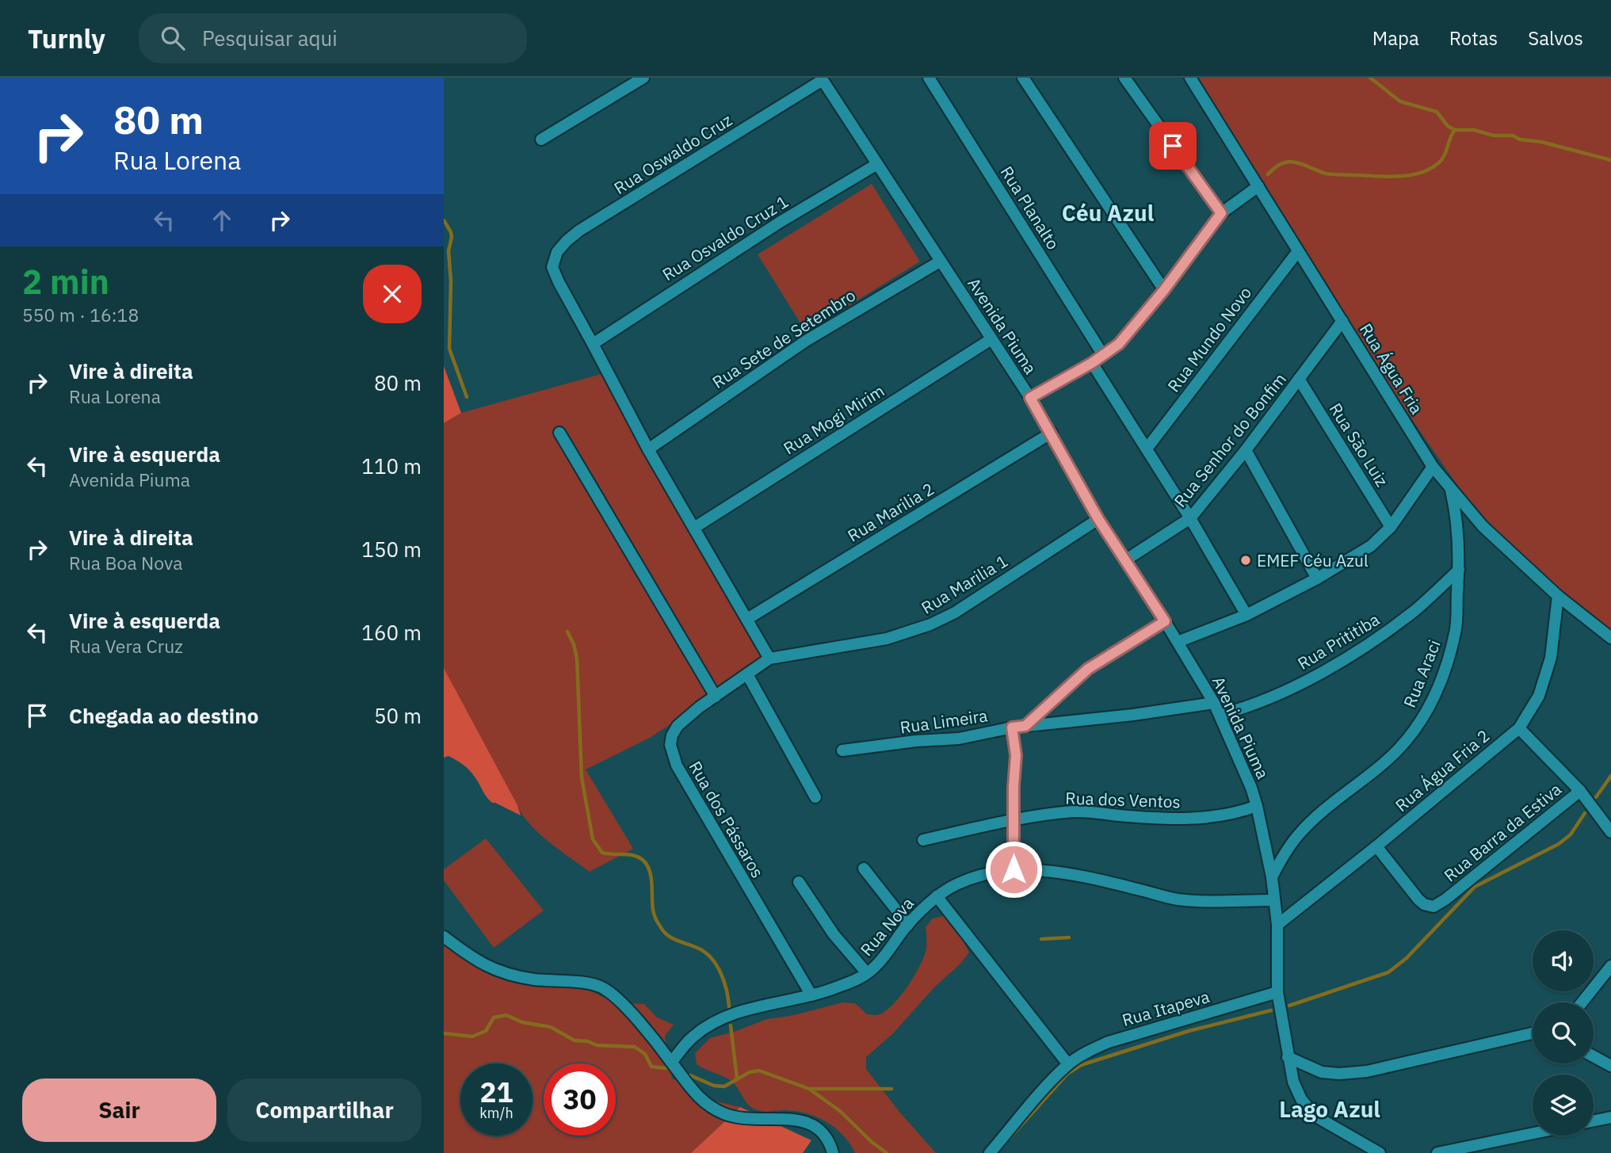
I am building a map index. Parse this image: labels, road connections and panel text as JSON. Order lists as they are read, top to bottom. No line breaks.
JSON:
{"streets":{"street":["Rua Oswaldo Cruz","Rua Planalto","Rua Osvaldo Cruz 1","Avenida Piuma","Rua Sete de Setembro","Rua Mundo Novo","Rua Água Fria","Rua Mogi Mirim","Rua Senhor do Bonfim","Rua São Luiz","Rua Marilia 2","Rua Marilia 1","Rua Prititiba","Rua Araci","Rua Limeira","Rua Água Fria 2","Rua dos Ventos","Rua dos Pássaros","Rua Barra da Estiva","Rua Nova","Rua Itapeva"]},"crossings":[["Rua Oswaldo Cruz","Rua Osvaldo Cruz 1"],["Rua Oswaldo Cruz","Avenida Piuma"],["Rua Osvaldo Cruz 1","Avenida Piuma"],["Avenida Piuma","Rua Sete de Setembro"],["Avenida Piuma","Rua Mogi Mirim"],["Avenida Piuma","Rua Senhor do Bonfim"],["Avenida Piuma","Rua Marilia 2"],["Avenida Piuma","Rua Marilia 1"],["Avenida Piuma","Rua Prititiba"],["Avenida Piuma","Rua Araci"],["Avenida Piuma","Rua Limeira"],["Avenida Piuma","Rua Água Fria 2"],["Avenida Piuma","Rua dos Ventos"],["Avenida Piuma","Rua Nova"],["Avenida Piuma","Rua Itapeva"],["Rua Mundo Novo","Rua Água Fria"],["Rua Água Fria","Rua Senhor do Bonfim"],["Rua Água Fria","Rua Araci"],["Rua Água Fria","Rua Água Fria 2"],["Rua Senhor do Bonfim","Rua São Luiz"],["Rua Marilia 1","Rua dos Pássaros"],["Rua Prititiba","Rua Araci"],["Rua Água Fria 2","Rua Barra da Estiva"],["Rua dos Pássaros","Rua Nova"]],"districts":["Céu Azul","Lago Azul"],"places":["EMEF Céu Azul"],"page":{"header":"Turnly","search":"Pesquisar aqui","nav":["Mapa","Rotas","Salvos"],"turn":["80 m","Rua Lorena"],"heading":["2 min","550 m · 16:18"],"list":[{"name":"Vire à direita","note":"Rua Lorena","value":"80 m"},{"name":"Vire à esquerda","note":"Avenida Piuma","value":"110 m"},{"name":"Vire à direita","note":"Rua Boa Nova","value":"150 m"},{"name":"Vire à esquerda","note":"Rua Vera Cruz","value":"160 m"},{"name":"Chegada ao destino","value":"50 m"}],"speed":"21 km/h","limit":"30","buttons":["Sair","Compartilhar"]}}
